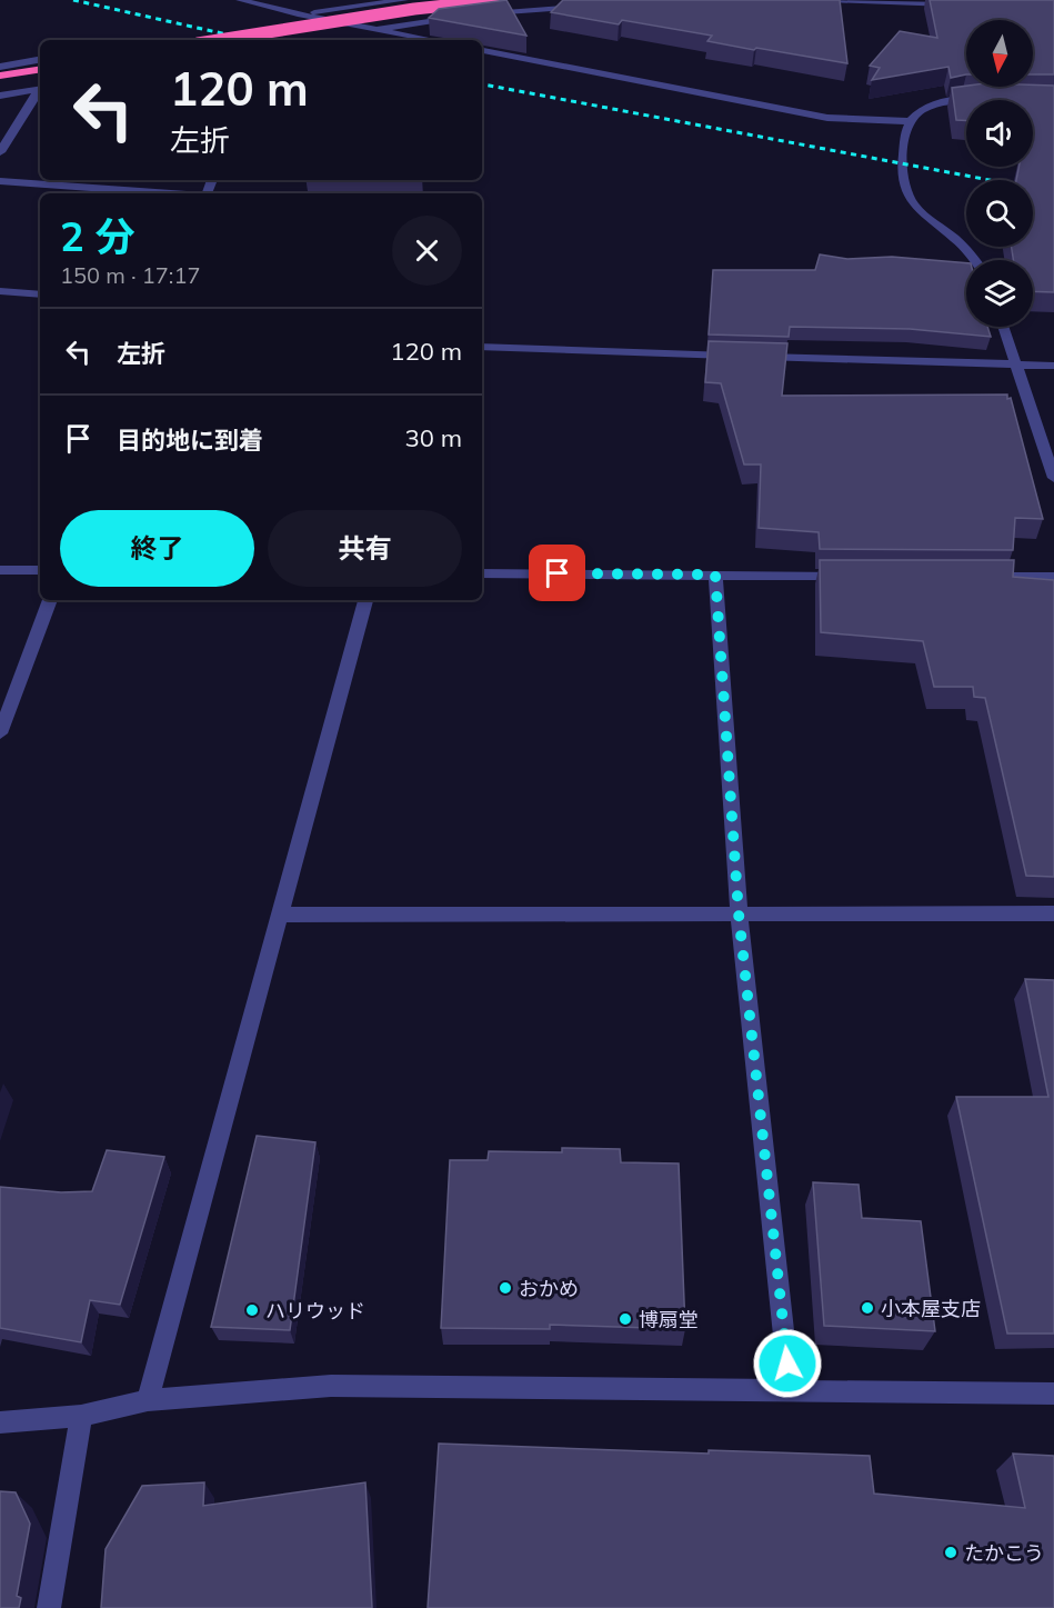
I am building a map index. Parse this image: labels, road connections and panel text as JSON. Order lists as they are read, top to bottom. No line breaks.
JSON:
{"places":["おかめ","小本屋支店","ハリウッド","博扇堂","たかこう"],"north":"bottom","page":{"turn":["120 m","左折"],"heading":["2 分","150 m · 17:17"],"list":[{"name":"左折","value":"120 m"},{"name":"目的地に到着","value":"30 m"}],"buttons":["終了","共有"]}}
